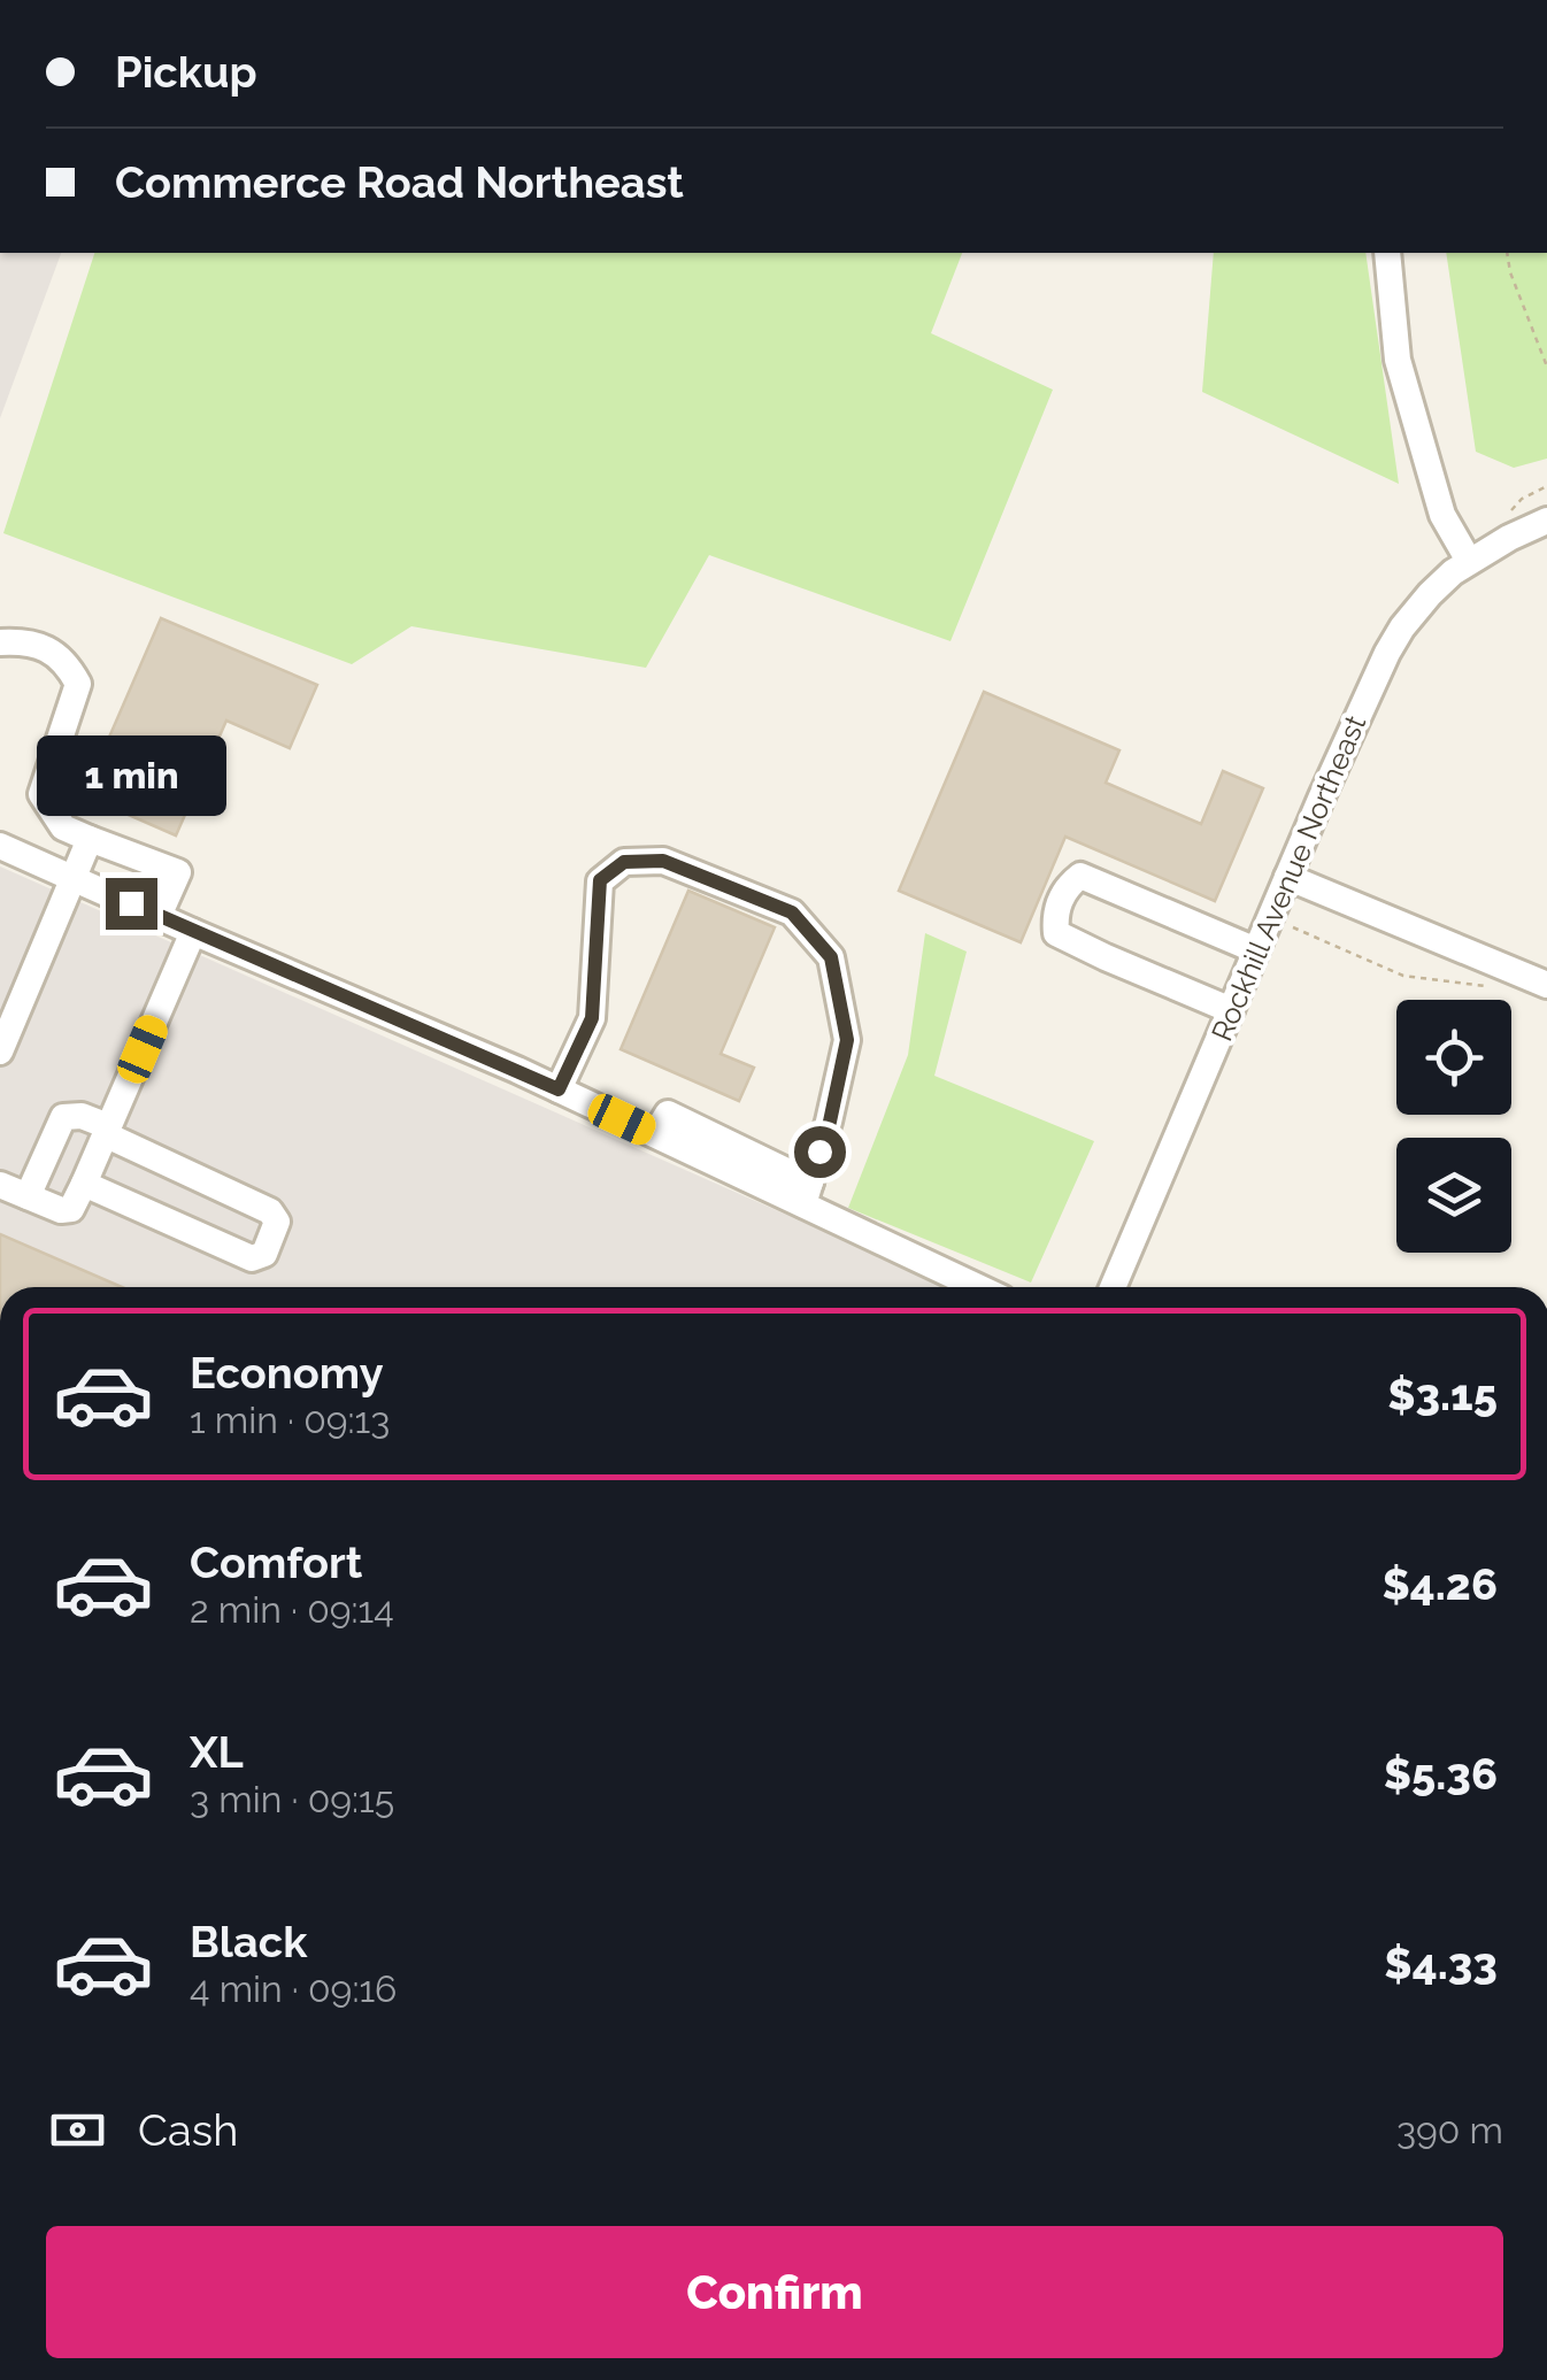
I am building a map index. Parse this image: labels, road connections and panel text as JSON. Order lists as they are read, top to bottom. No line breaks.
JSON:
{"streets":{"street":["Rockhill Avenue Northeast"]},"page":{"banner":["Pickup","Commerce Road Northeast"],"bubble":"1 min","list":[{"name":"Economy","note":"1 min · 09:13","value":"$3.15"},{"name":"Comfort","note":"2 min · 09:14","value":"$4.26"},{"name":"XL","note":"3 min · 09:15","value":"$5.36"},{"name":"Black","note":"4 min · 09:16","value":"$4.33"}],"pay":["Cash","390 m"],"buttons":"Confirm"}}
